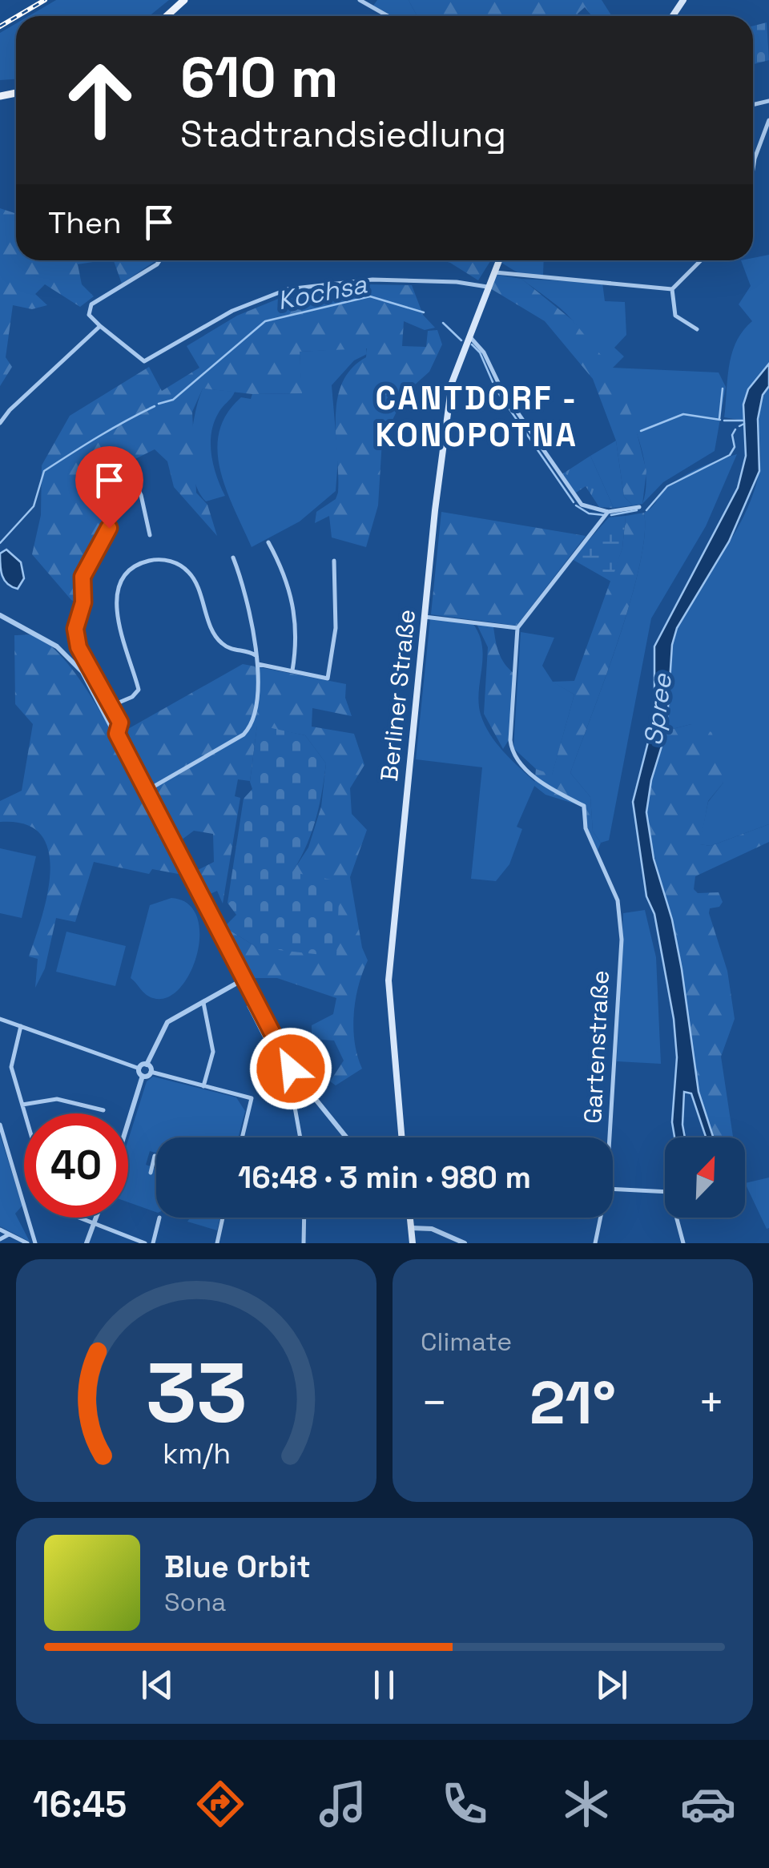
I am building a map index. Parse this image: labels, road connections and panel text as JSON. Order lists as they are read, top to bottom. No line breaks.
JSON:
{"streets":{"main road":["Berliner Straße"],"street":["Gartenstraße"]},"districts":["CANTDORF - KONOPOTNA"],"water":["Kochsa","Spree"],"north":"top right","page":{"turn":["610 m","Stadtrandsiedlung"],"then":"Then","limit":"40","trip":"16:48 · 3 min · 980 m","tile":"Climate","heat":["−","21°","+"],"song":["Blue Orbit","Sona"],"tabs":"16:45","gauge":["33","km/h"]}}
